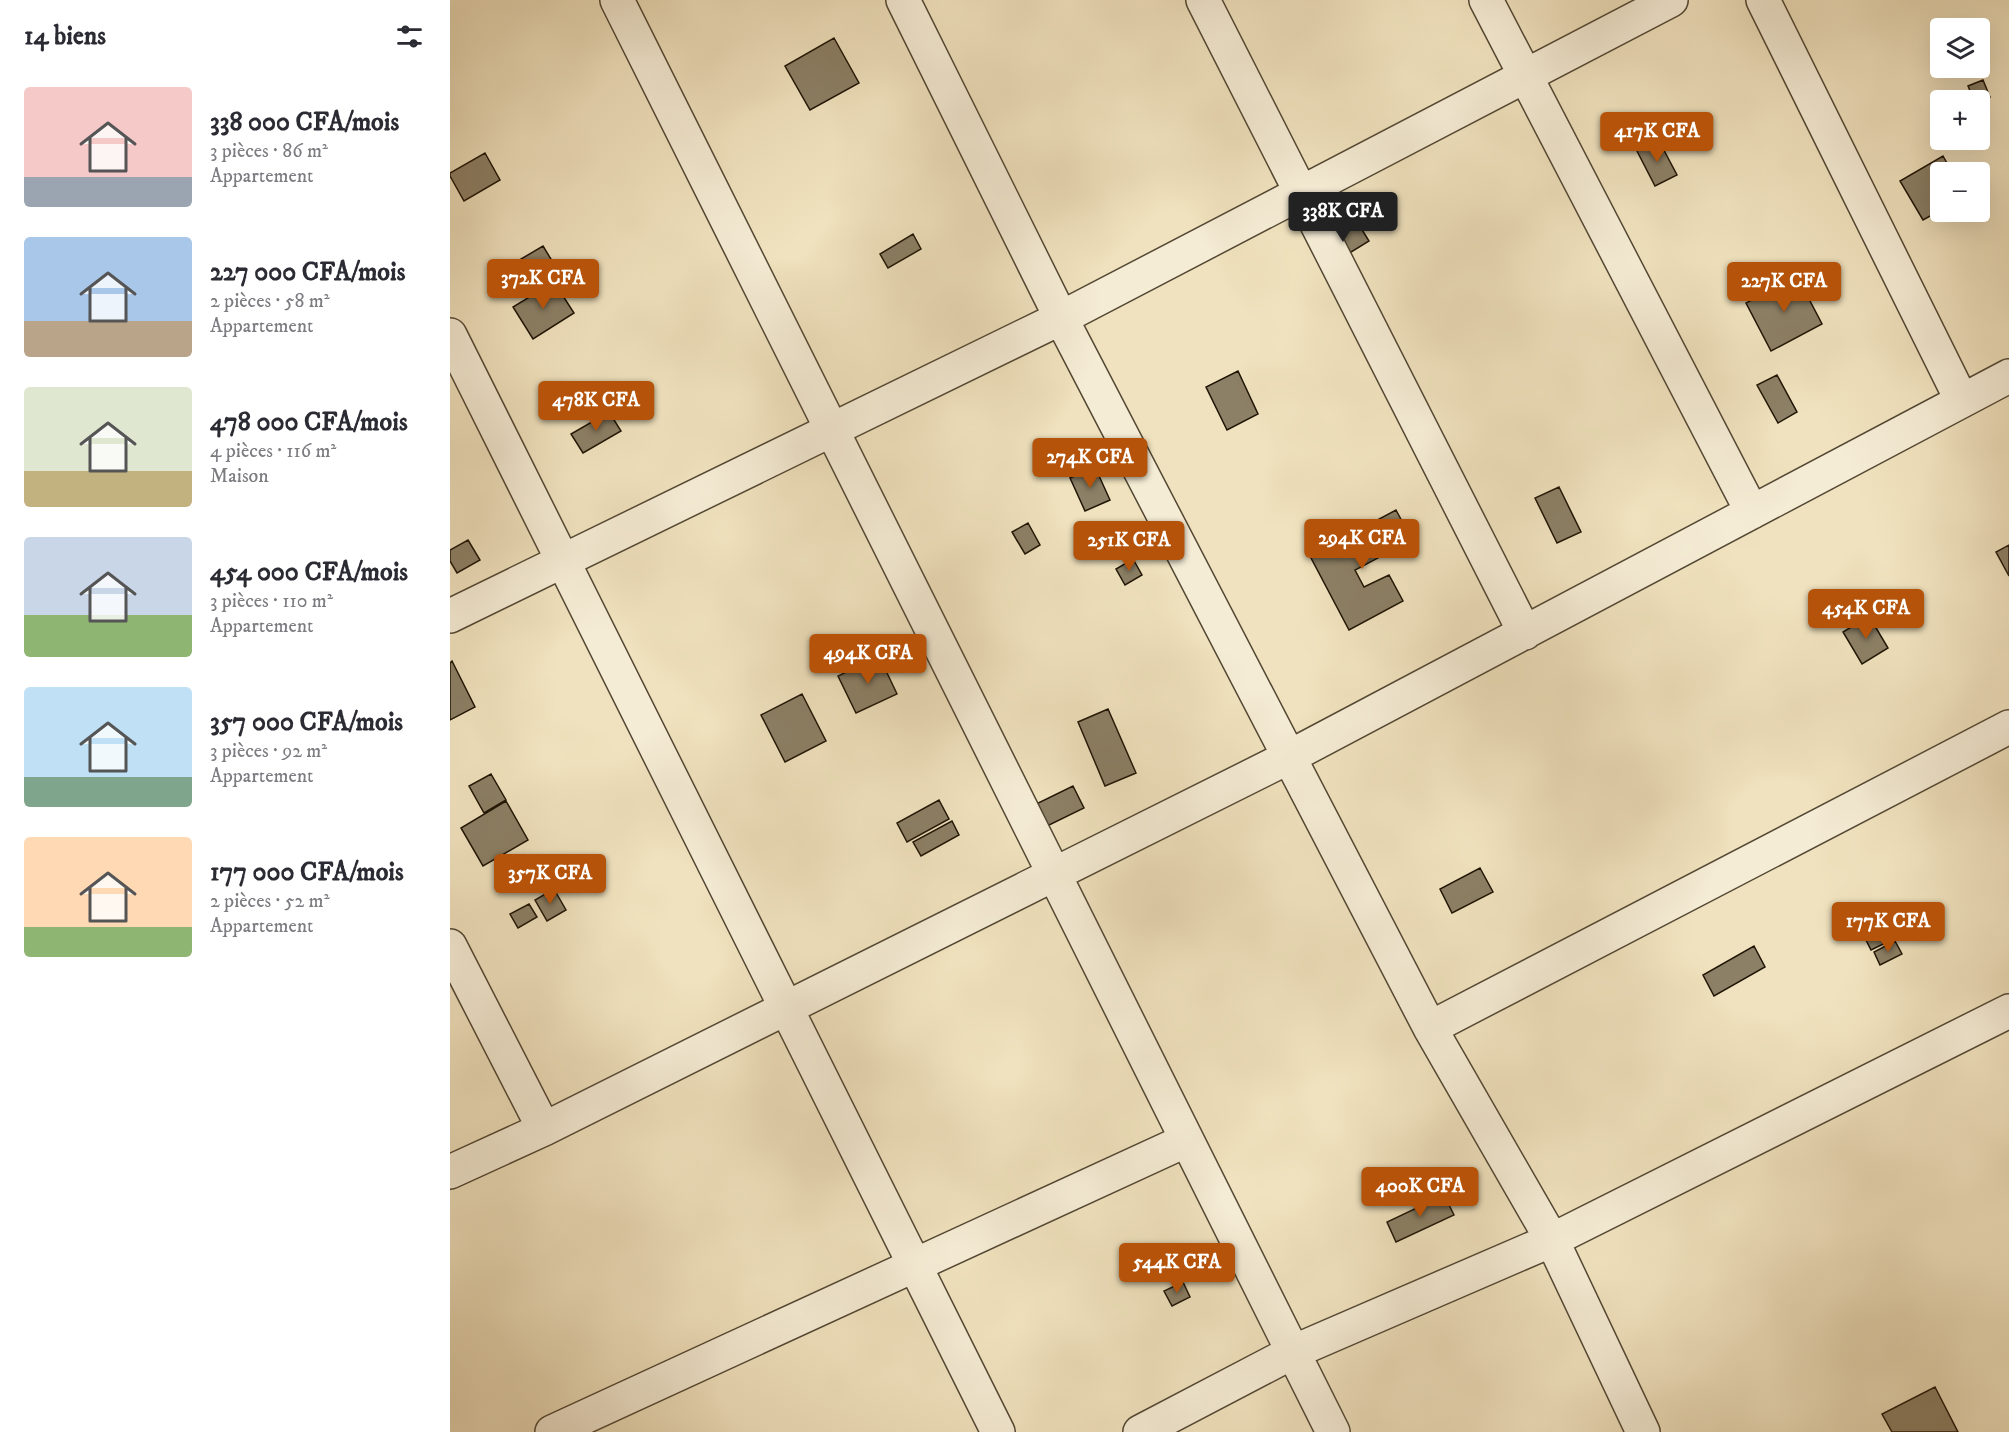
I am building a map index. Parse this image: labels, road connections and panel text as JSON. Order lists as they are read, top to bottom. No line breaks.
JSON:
{"page":{"heading":"14 biens","map_buttons":["+","−"],"list":[{"name":"338 000 CFA/mois","note":"3 pièces · 86 m² · Appartement"},{"name":"227 000 CFA/mois","note":"2 pièces · 58 m² · Appartement"},{"name":"478 000 CFA/mois","note":"4 pièces · 116 m² · Maison"},{"name":"454 000 CFA/mois","note":"3 pièces · 110 m² · Appartement"},{"name":"357 000 CFA/mois","note":"3 pièces · 92 m² · Appartement"},{"name":"177 000 CFA/mois","note":"2 pièces · 52 m² · Appartement"}],"price":["417K CFA","338K CFA","372K CFA","227K CFA","478K CFA","274K CFA","294K CFA","251K CFA","454K CFA","494K CFA","357K CFA","177K CFA","400K CFA","544K CFA"]}}
